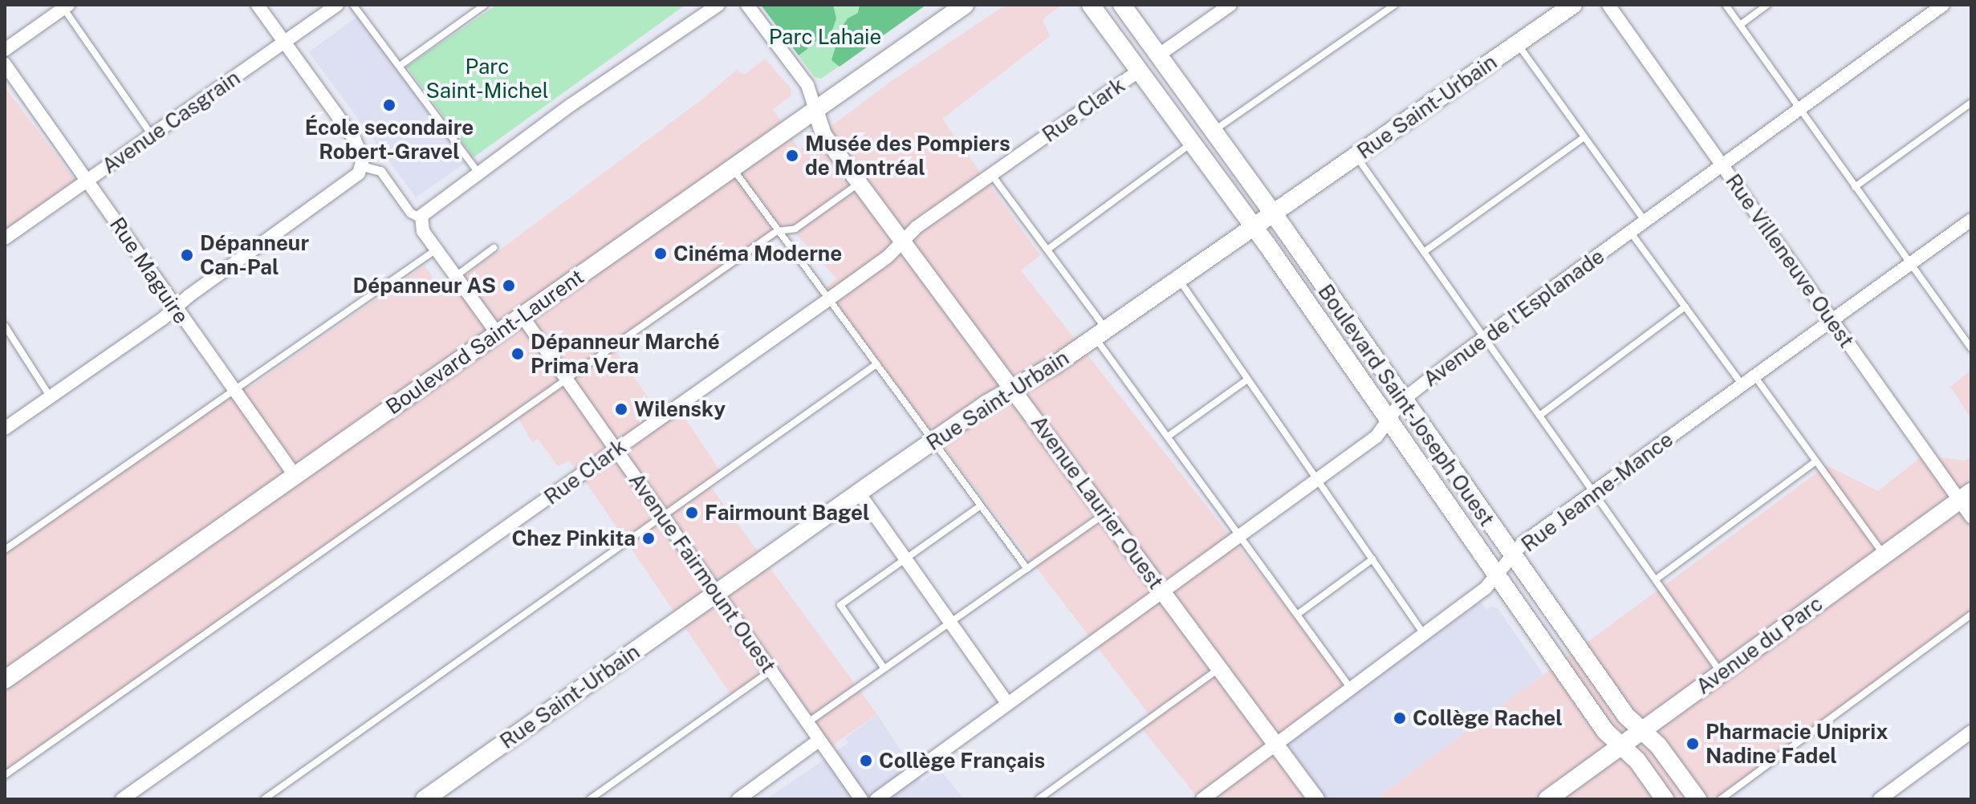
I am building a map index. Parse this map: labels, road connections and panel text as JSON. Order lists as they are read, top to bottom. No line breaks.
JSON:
{"streets":{"main road":["Rue Saint-Urbain","Boulevard Saint-Laurent","Boulevard Saint-Joseph Ouest","Avenue du Parc"],"street":["Rue Clark","Avenue Casgrain","Rue Villeneuve Ouest","Rue Maguire","Avenue de l'Esplanade","Rue Jeanne-Mance","Avenue Laurier Ouest","Avenue Fairmount Ouest"]},"crossings":[["Rue Saint-Urbain","Boulevard Saint-Joseph Ouest"],["Rue Saint-Urbain","Avenue Laurier Ouest"],["Rue Saint-Urbain","Avenue Fairmount Ouest"],["Rue Clark","Boulevard Saint-Joseph Ouest"],["Rue Clark","Avenue Laurier Ouest"],["Rue Clark","Avenue Fairmount Ouest"],["Avenue Casgrain","Rue Maguire"],["Rue Villeneuve Ouest","Avenue de l'Esplanade"],["Rue Villeneuve Ouest","Rue Jeanne-Mance"],["Rue Villeneuve Ouest","Avenue du Parc"],["Rue Maguire","Boulevard Saint-Laurent"],["Avenue de l'Esplanade","Boulevard Saint-Joseph Ouest"],["Avenue de l'Esplanade","Avenue Laurier Ouest"],["Boulevard Saint-Laurent","Avenue Laurier Ouest"],["Boulevard Saint-Laurent","Avenue Fairmount Ouest"],["Boulevard Saint-Joseph Ouest","Rue Jeanne-Mance"],["Boulevard Saint-Joseph Ouest","Avenue du Parc"],["Rue Jeanne-Mance","Avenue Laurier Ouest"]],"parks":["Parc Lahaie","Parc Saint-Michel"],"places":["École secondaire Robert-Gravel","Musée des Pompiers de Montréal","Cinéma Moderne","Dépanneur Can-Pal","Dépanneur AS","Dépanneur Marché Prima Vera","Wilensky","Fairmount Bagel","Chez Pinkita","Collège Rachel","Pharmacie Uniprix Nadine Fadel","Collège Français"]}
